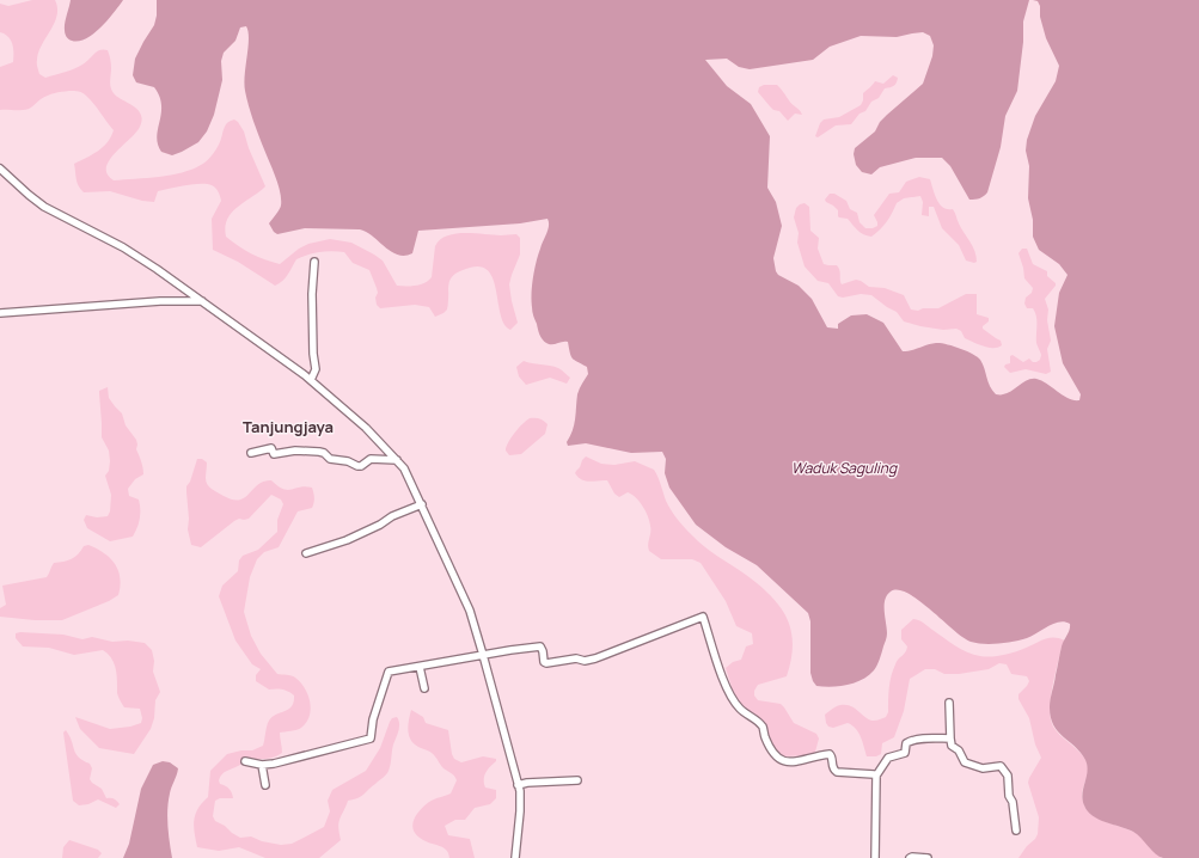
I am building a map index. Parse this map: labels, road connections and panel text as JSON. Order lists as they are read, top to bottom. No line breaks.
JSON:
{"districts":["Tanjungjaya"],"water":["Waduk Saguling"]}
